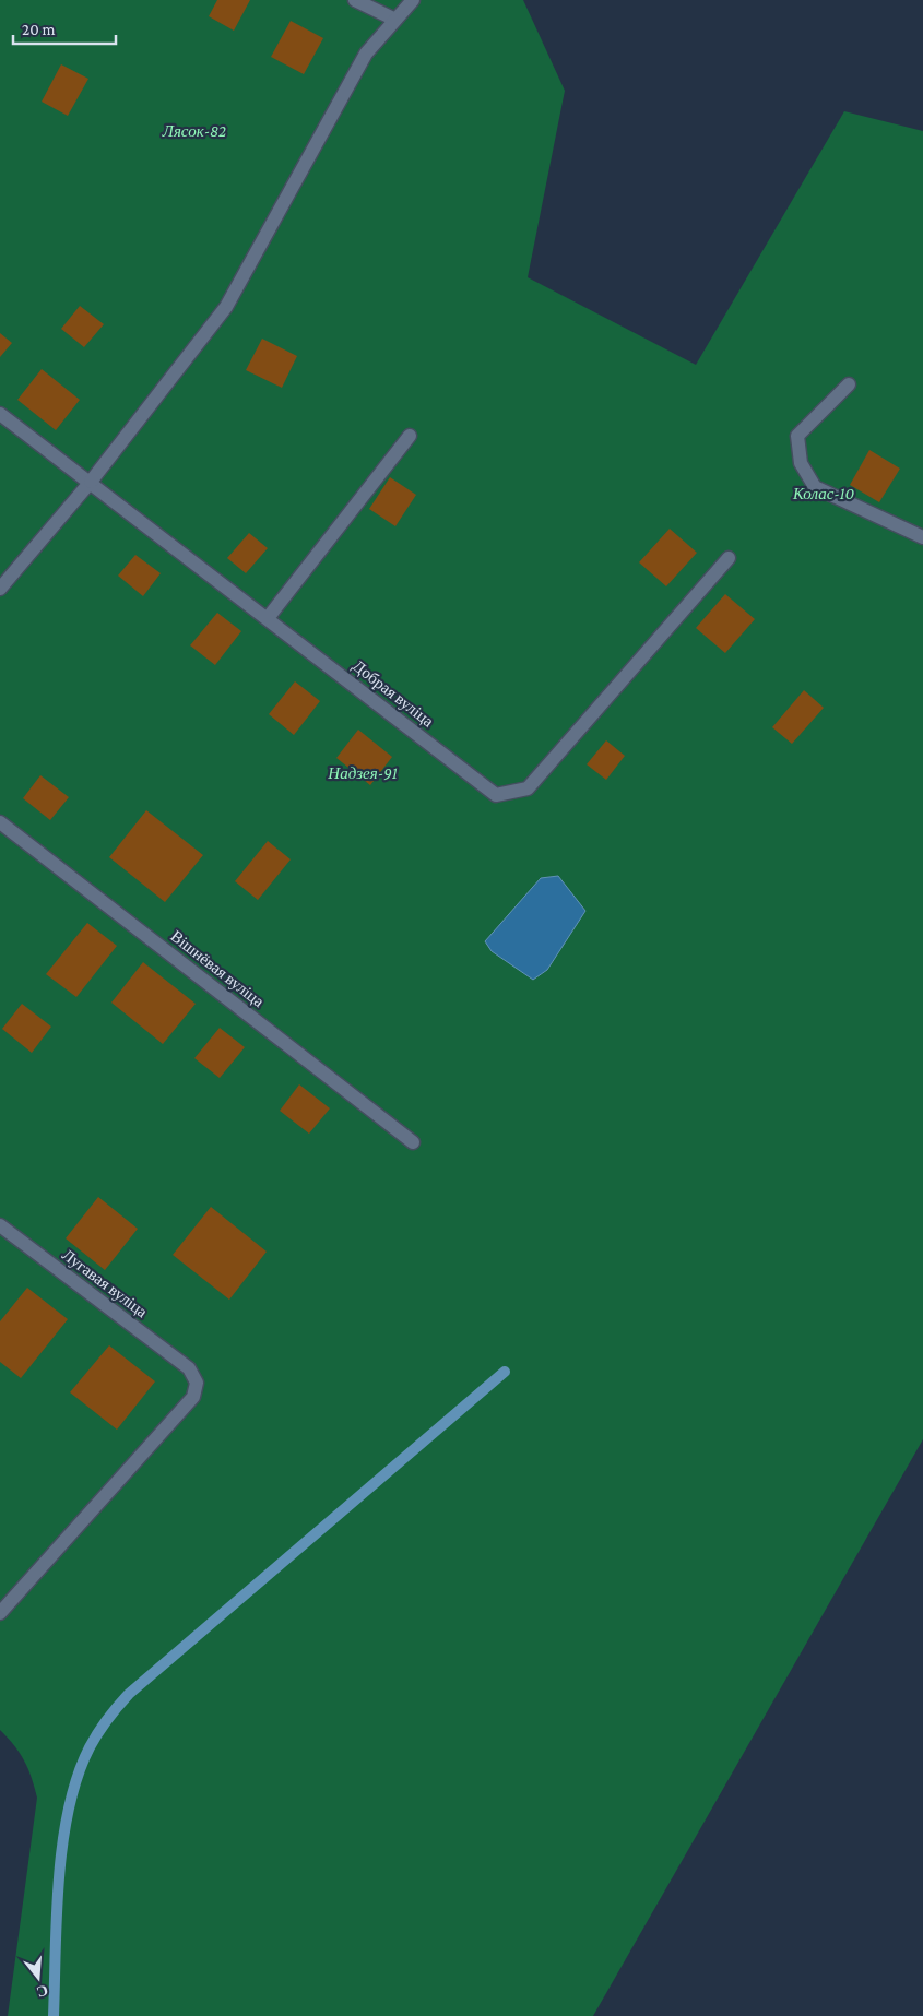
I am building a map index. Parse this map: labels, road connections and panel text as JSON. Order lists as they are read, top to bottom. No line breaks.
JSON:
{"streets":{"street":["Добрая вуліца","Вішнёвая вуліца","Лугавая вуліца"]},"parks":["Лясок-82","Колас-10","Надзея-91"],"scale_bar":"20 m","north":"bottom"}
